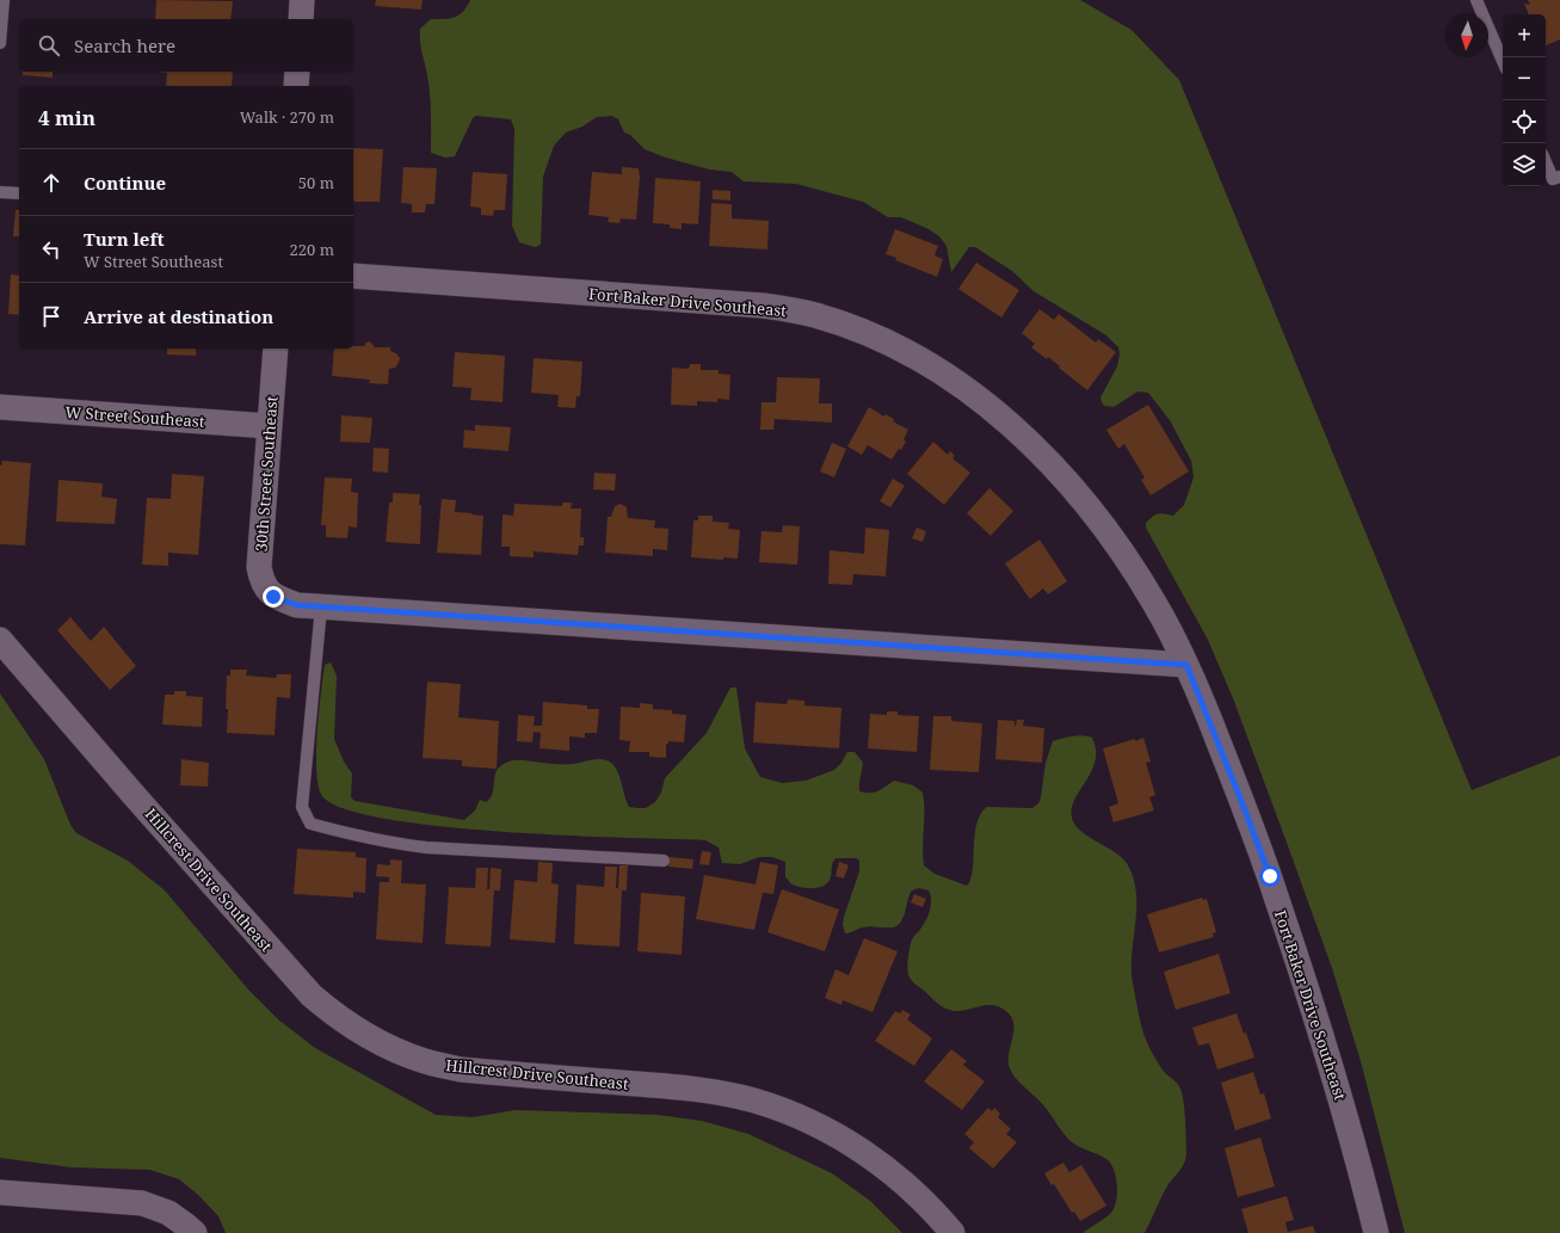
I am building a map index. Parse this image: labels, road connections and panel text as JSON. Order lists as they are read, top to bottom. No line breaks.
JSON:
{"streets":{"street":["Fort Baker Drive Southeast","W Street Southeast","30th Street Southeast","Hillcrest Drive Southeast"]},"crossings":[["W Street Southeast","30th Street Southeast"]],"north":"bottom","page":{"map_buttons":["+","−"],"search":"Search here","heading":["4 min","Walk · 270 m"],"list":[["Continue","50 m"],["Turn left","W Street Southeast","220 m"],"Arrive at destination"]}}
